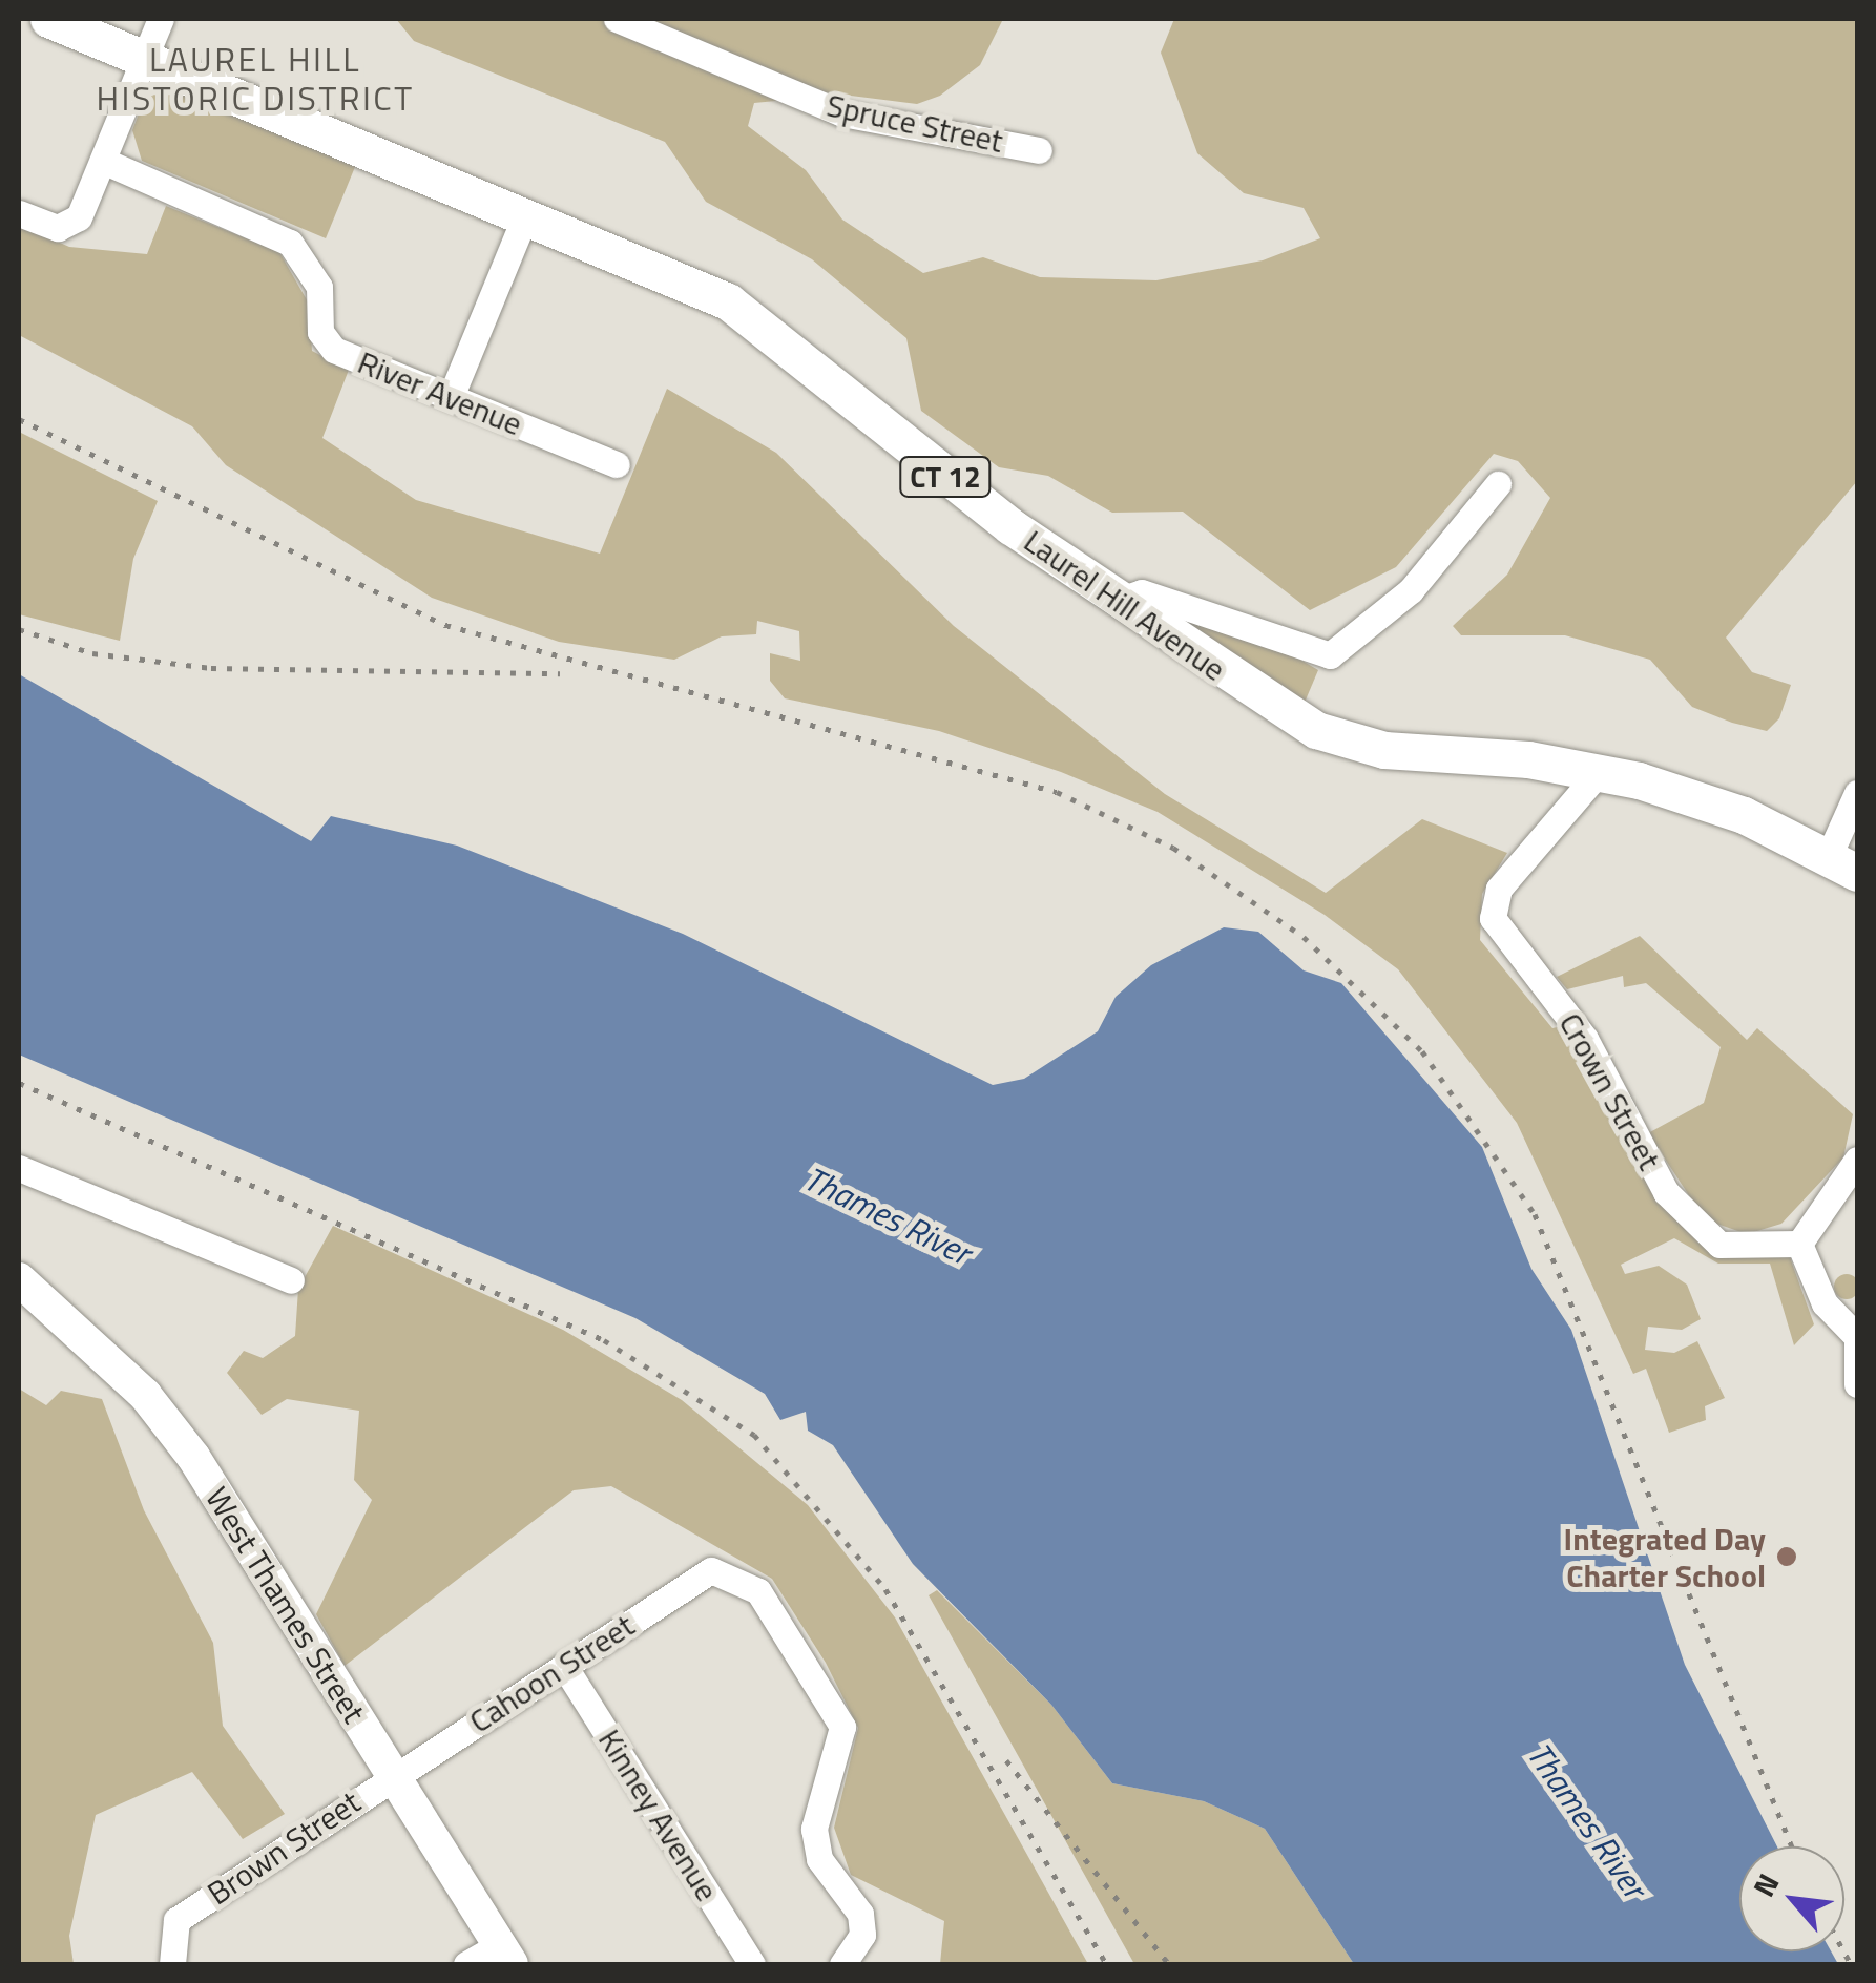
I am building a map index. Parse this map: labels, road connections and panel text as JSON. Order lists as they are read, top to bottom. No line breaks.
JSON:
{"streets":{"highway":["CT 12","Laurel Hill Avenue"],"main road":["West Thames Street"],"street":["Spruce Street","River Avenue","Crown Street","Cahoon Street","Kinney Avenue","Brown Street"]},"crossings":[["Laurel Hill Avenue","Crown Street"],["West Thames Street","Cahoon Street"],["West Thames Street","Brown Street"],["Cahoon Street","Kinney Avenue"],["Cahoon Street","Brown Street"]],"districts":["LAUREL HILL HISTORIC DISTRICT"],"water":["Thames River"],"places":["Integrated Day Charter School"],"north":"top left"}
